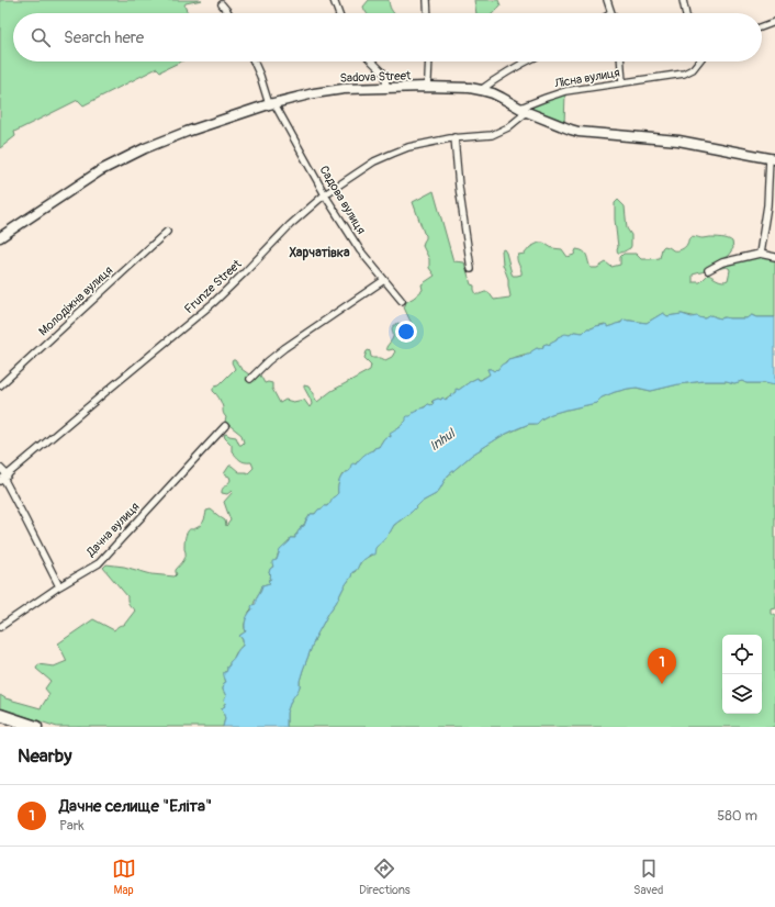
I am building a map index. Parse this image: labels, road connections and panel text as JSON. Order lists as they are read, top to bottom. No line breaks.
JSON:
{"streets":{"street":["Sadova Street","Лісна вулиця","Садова вулиця","Frunze Street","Молодіжна вулиця","Дачна вулиця"]},"crossings":[["Sadova Street","Лісна вулиця"],["Sadova Street","Садова вулиця"],["Sadova Street","Frunze Street"],["Лісна вулиця","Frunze Street"],["Садова вулиця","Frunze Street"]],"districts":["Харчатівка"],"water":["Inhul"],"page":{"search":"Search here","pins":"1","heading":"Nearby","list":[{"mark":"1","name":"Дачне селище \"Еліта\"","note":"Park","value":"580 m"}],"nav":["Map","Directions","Saved"]}}
